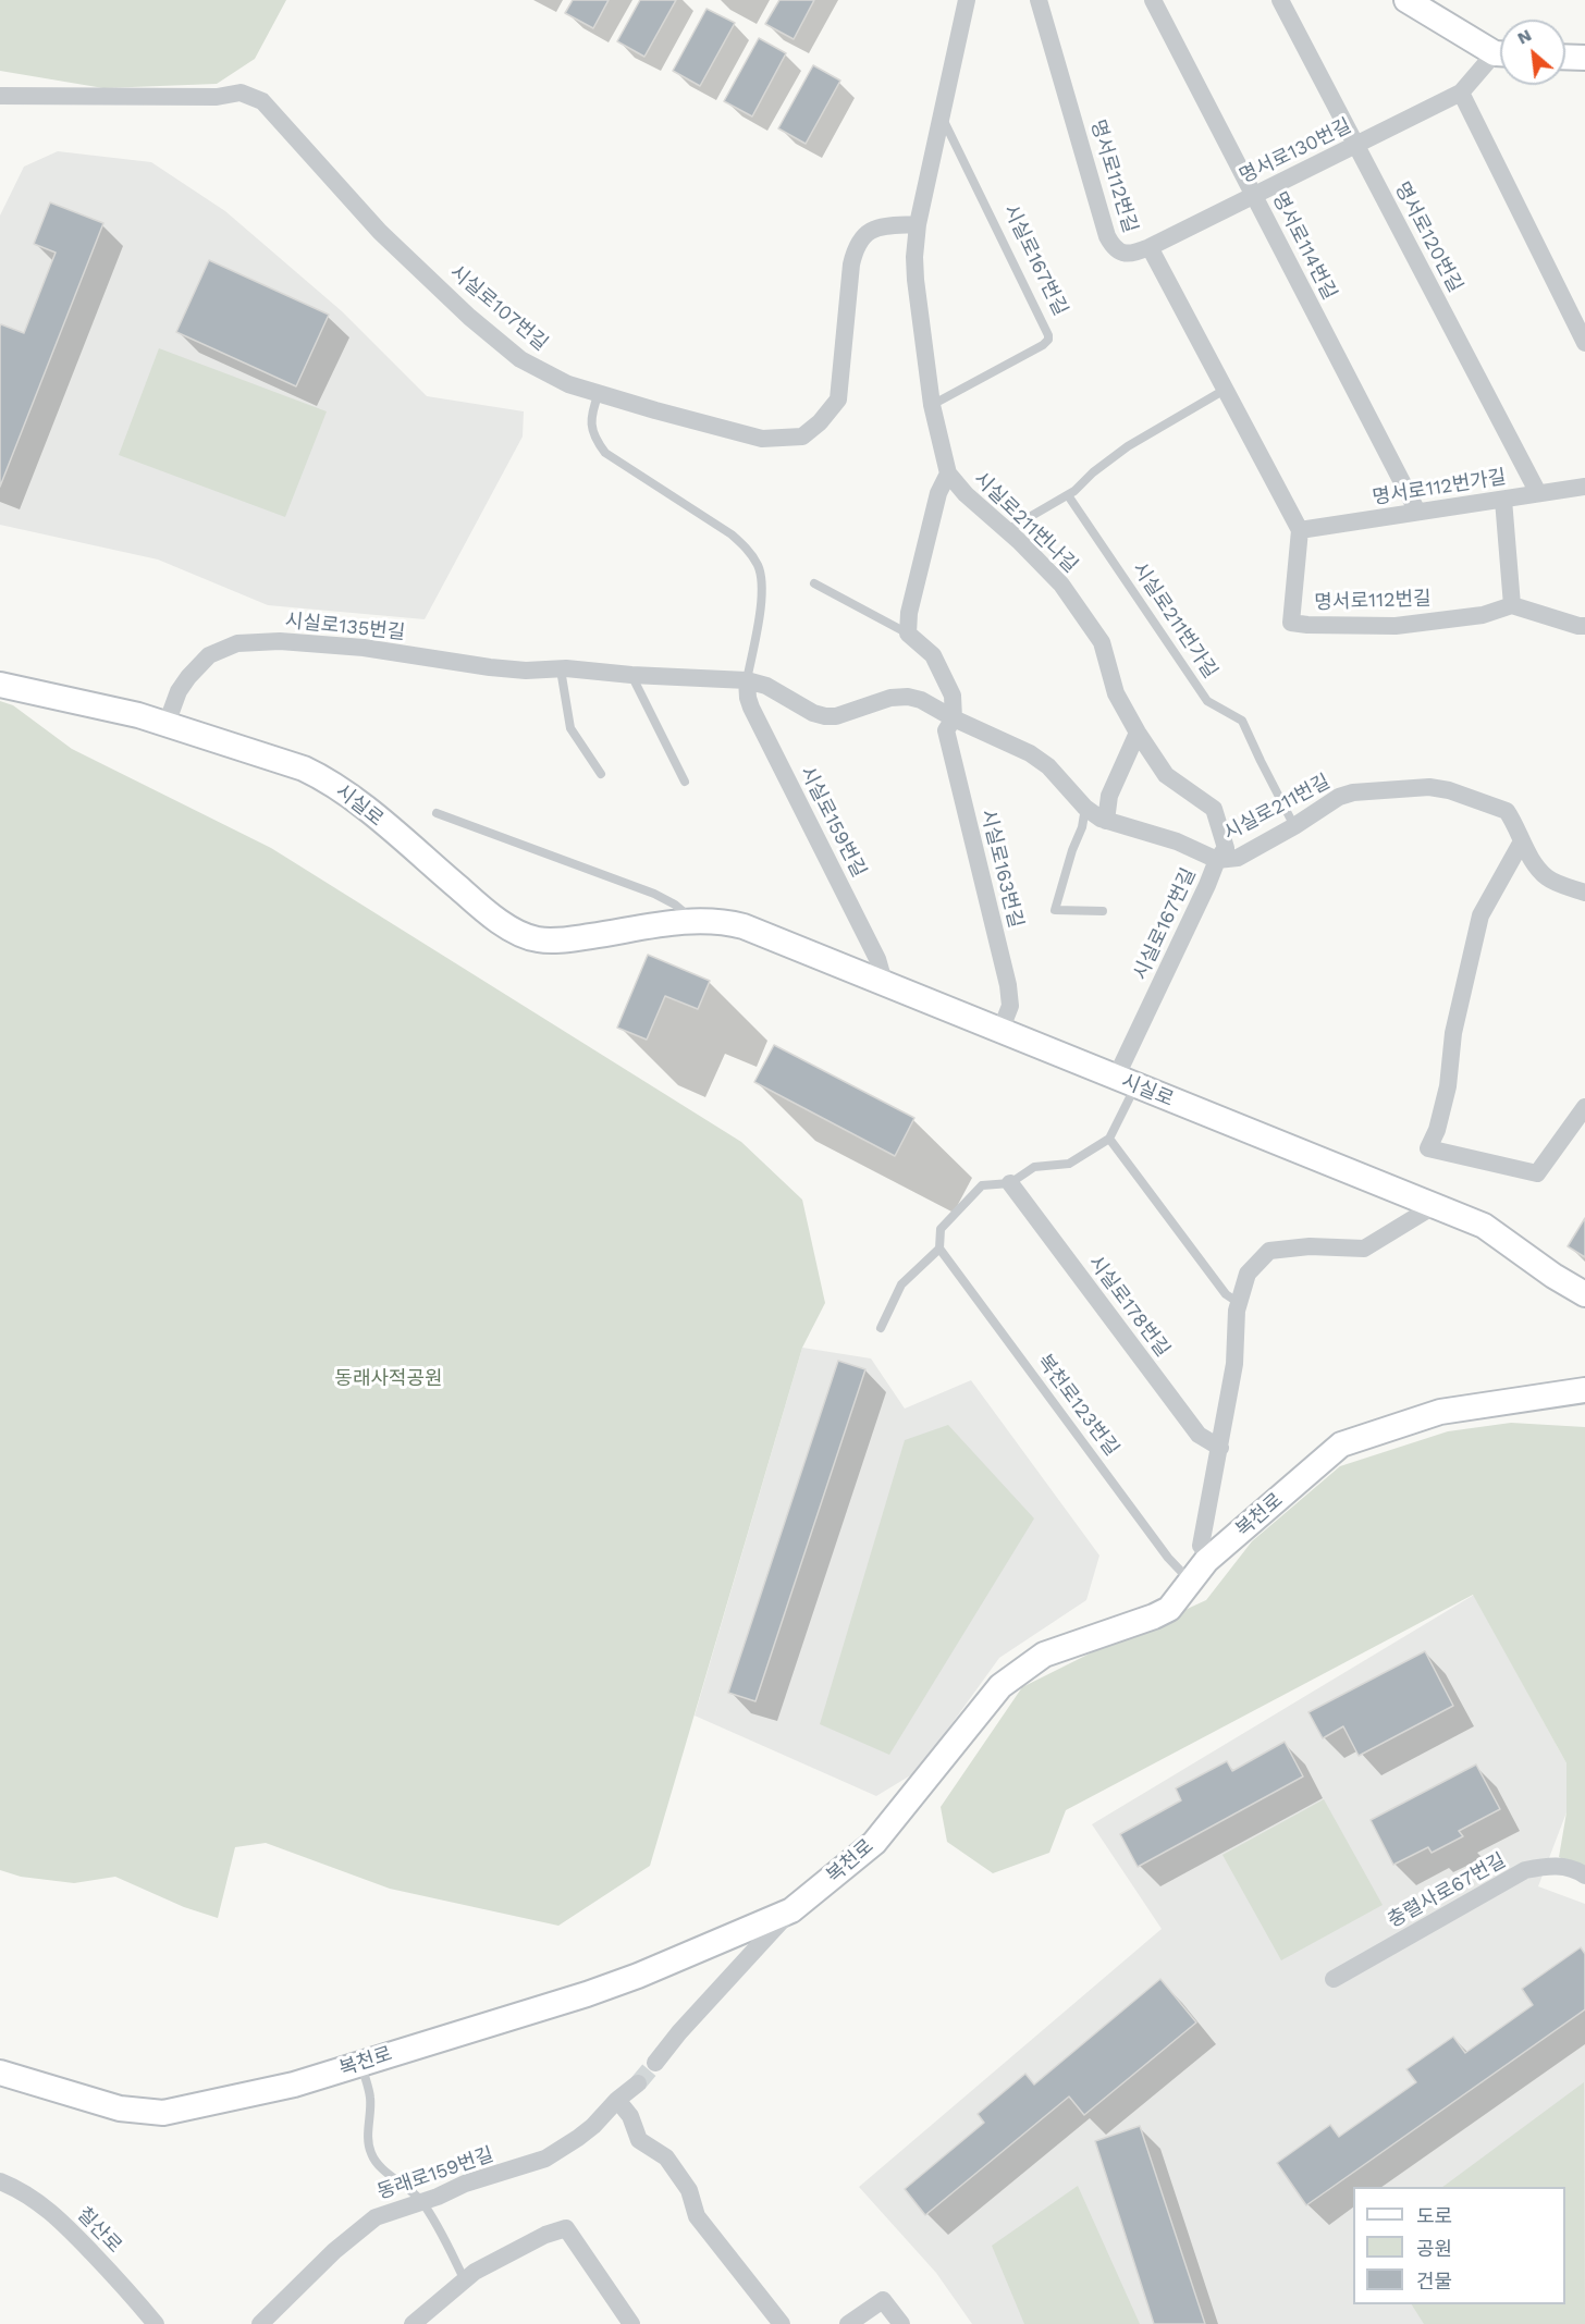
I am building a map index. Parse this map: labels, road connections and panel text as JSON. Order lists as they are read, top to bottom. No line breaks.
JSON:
{"streets":{"street":["명서로130번길","명서로112번길","명서로120번길","명서로114번길","시실로167번길","시실로107번길","명서로112번가길","시실로211번나길","시실로135번길","시실로","시실로211번길","시실로159번길","시실로163번길","시실로178번길","복천로","충렬사로67번길","동래로159번길","칠산로"],"lane":["시실로211번가길","복천로123번길"]},"crossings":[["명서로130번길","명서로112번길"],["명서로130번길","명서로120번길"],["명서로130번길","명서로114번길"],["명서로112번길","명서로112번가길"],["명서로120번길","명서로112번가길"],["명서로114번길","명서로112번가길"],["시실로167번길","시실로211번나길"],["시실로167번길","시실로135번길"],["시실로167번길","시실로"],["시실로167번길","시실로211번길"],["시실로167번길","시실로163번길"],["시실로211번나길","시실로211번길"],["시실로211번가길","시실로211번길"],["시실로135번길","시실로"],["시실로135번길","시실로159번길"],["시실로135번길","시실로163번길"],["시실로","시실로159번길"],["시실로","시실로163번길"],["복천로123번길","복천로"]],"parks":["동래사적공원"],"legend":["도로","공원","건물"],"north":"top left"}
